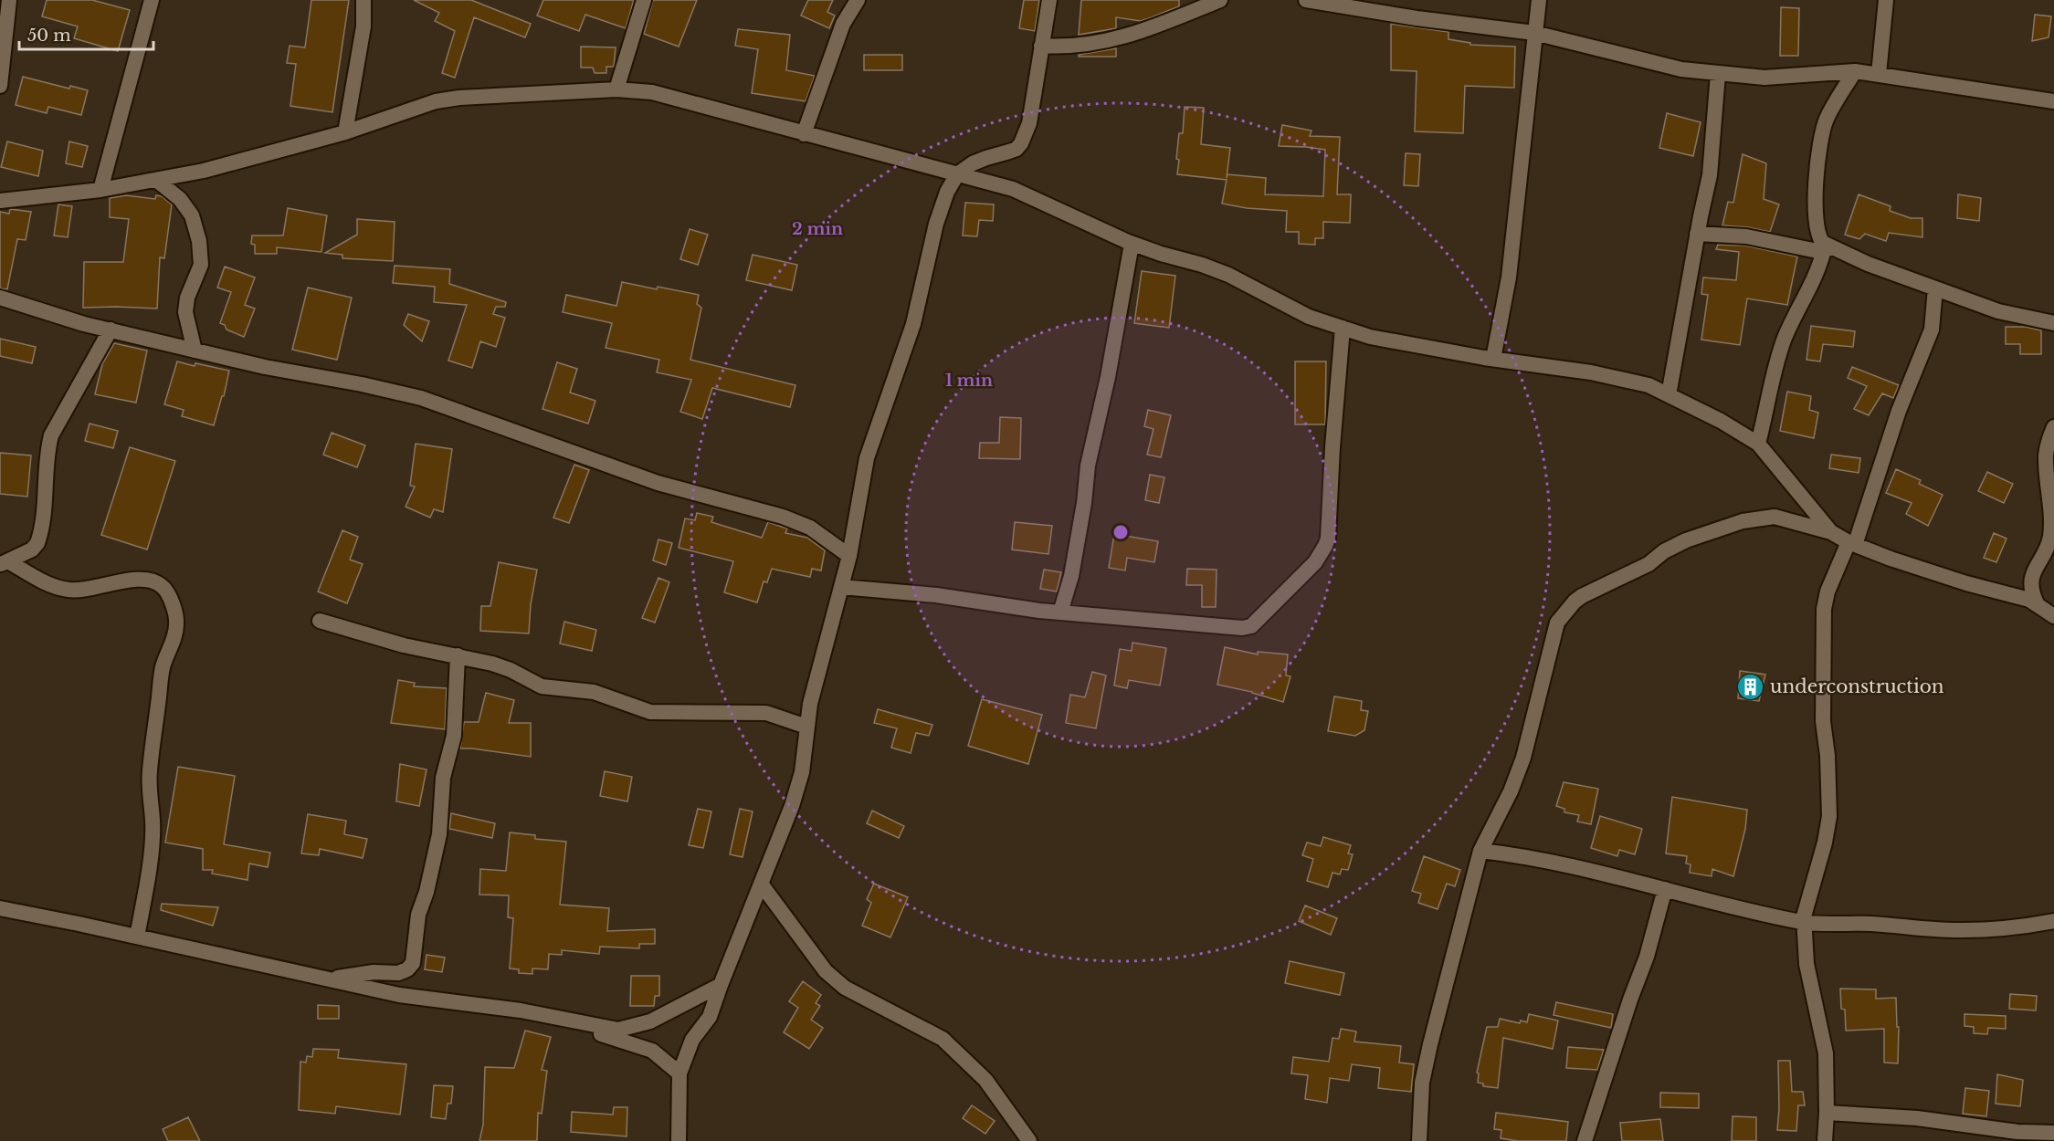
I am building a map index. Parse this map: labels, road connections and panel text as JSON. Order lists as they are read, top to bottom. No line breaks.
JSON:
{"places":{"building":["underconstruction"]},"scale_bar":"50 m","rings":["2 min","1 min"]}
